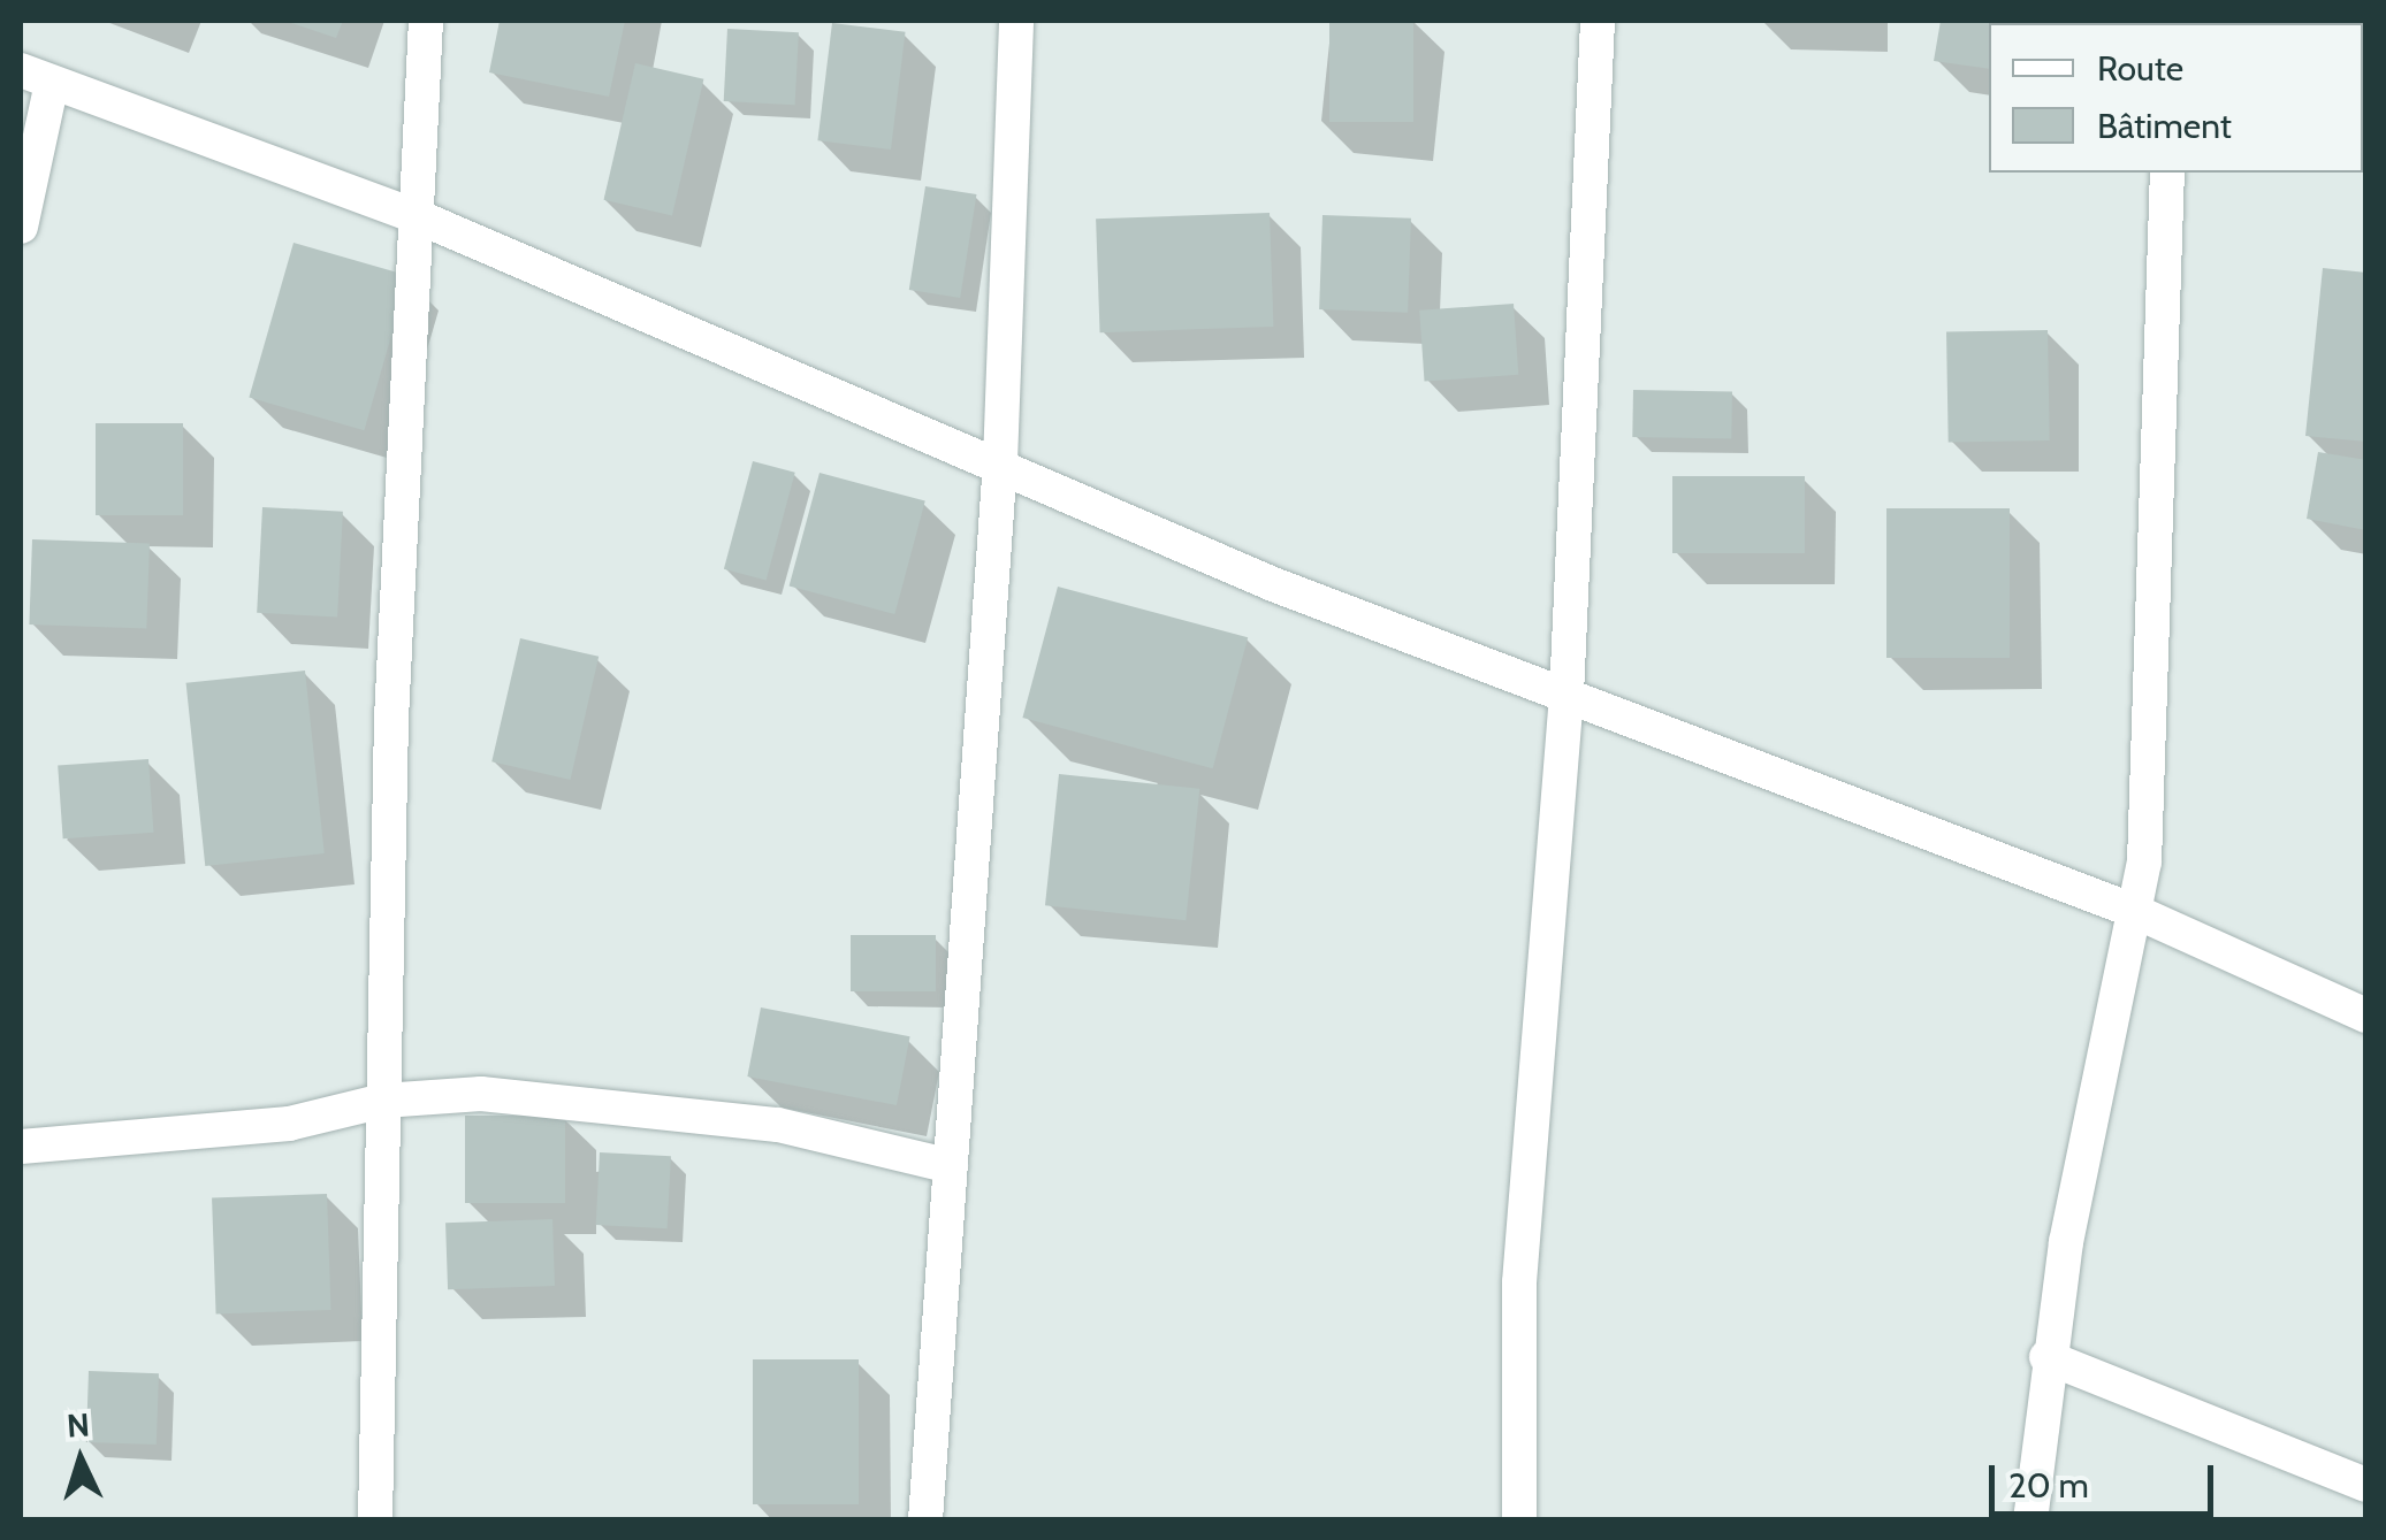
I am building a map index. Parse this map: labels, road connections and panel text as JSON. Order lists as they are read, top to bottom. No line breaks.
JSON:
{"legend":["Route","Bâtiment"],"scale_bar":"20 m","north":"top"}
